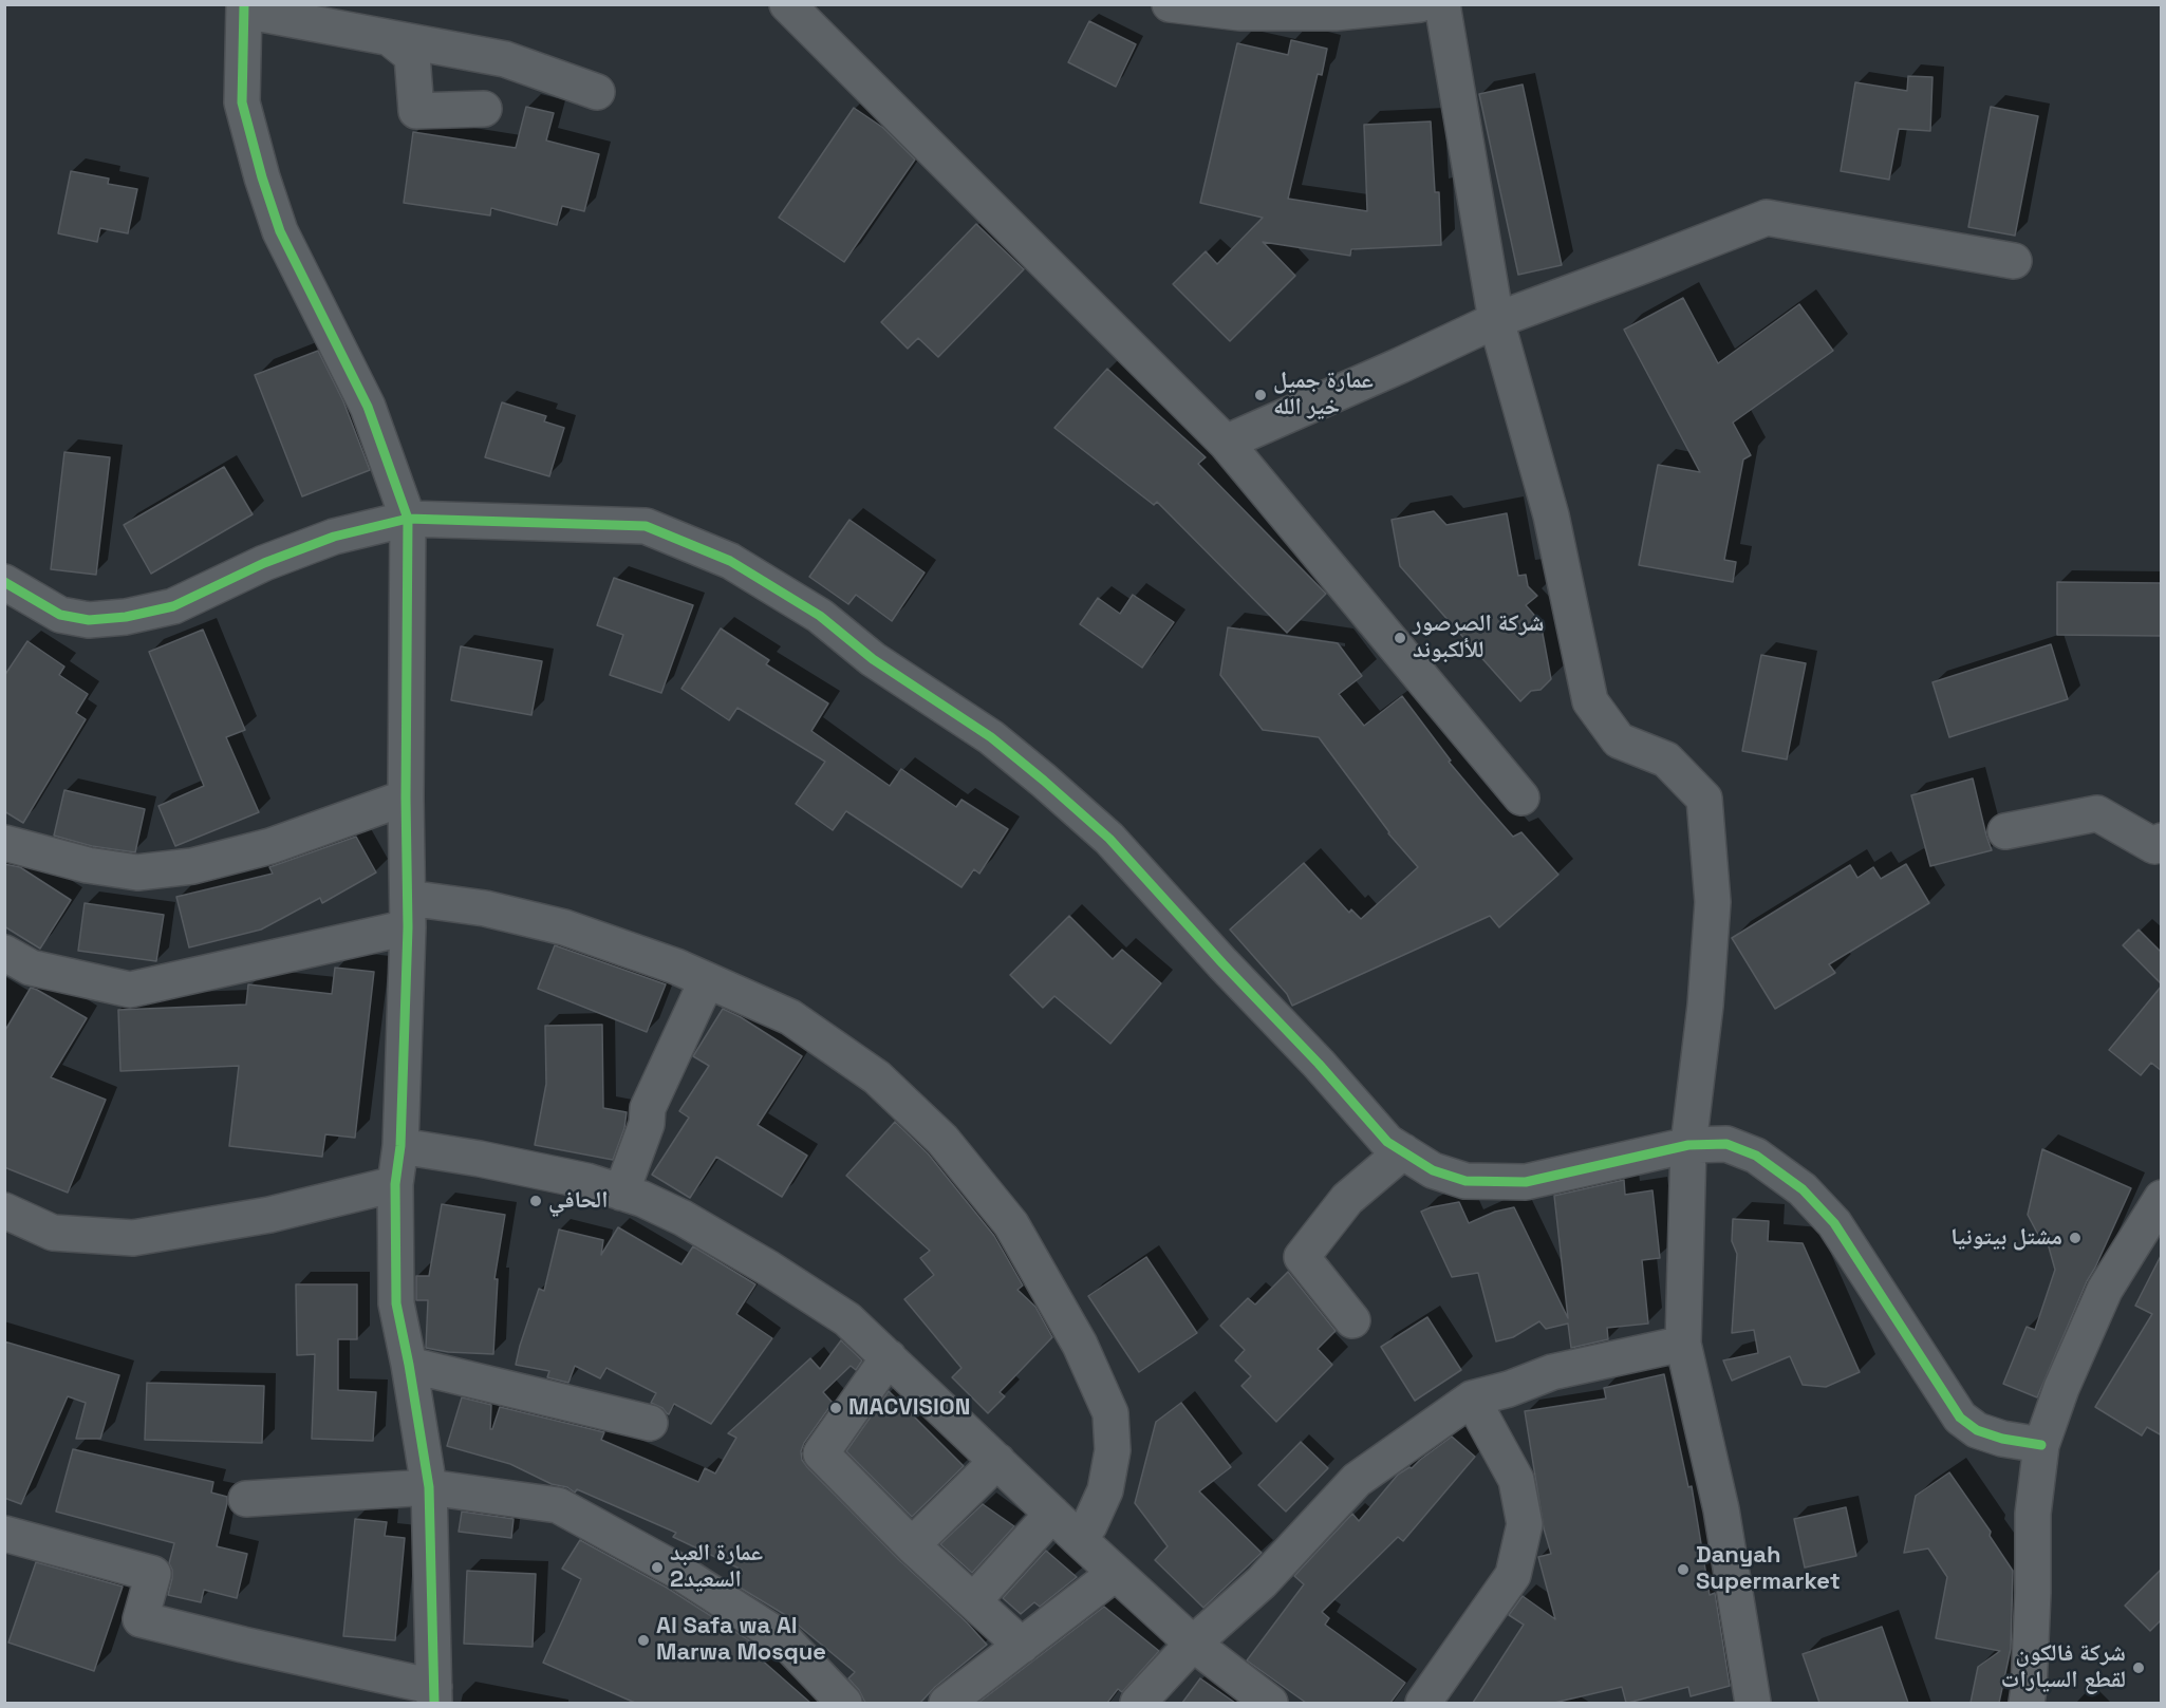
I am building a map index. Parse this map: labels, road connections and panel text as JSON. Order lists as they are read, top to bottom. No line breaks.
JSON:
{"places":["عمارة جميل خير الله","شركة الصرصور للألكبوند","الحافي","مشتل بيتونيا","MACVISION","عمارة العبد السعيد2","Danyah Supermarket","Al Safa wa Al Marwa Mosque","شركة فالكون لقطع السيارات"]}
